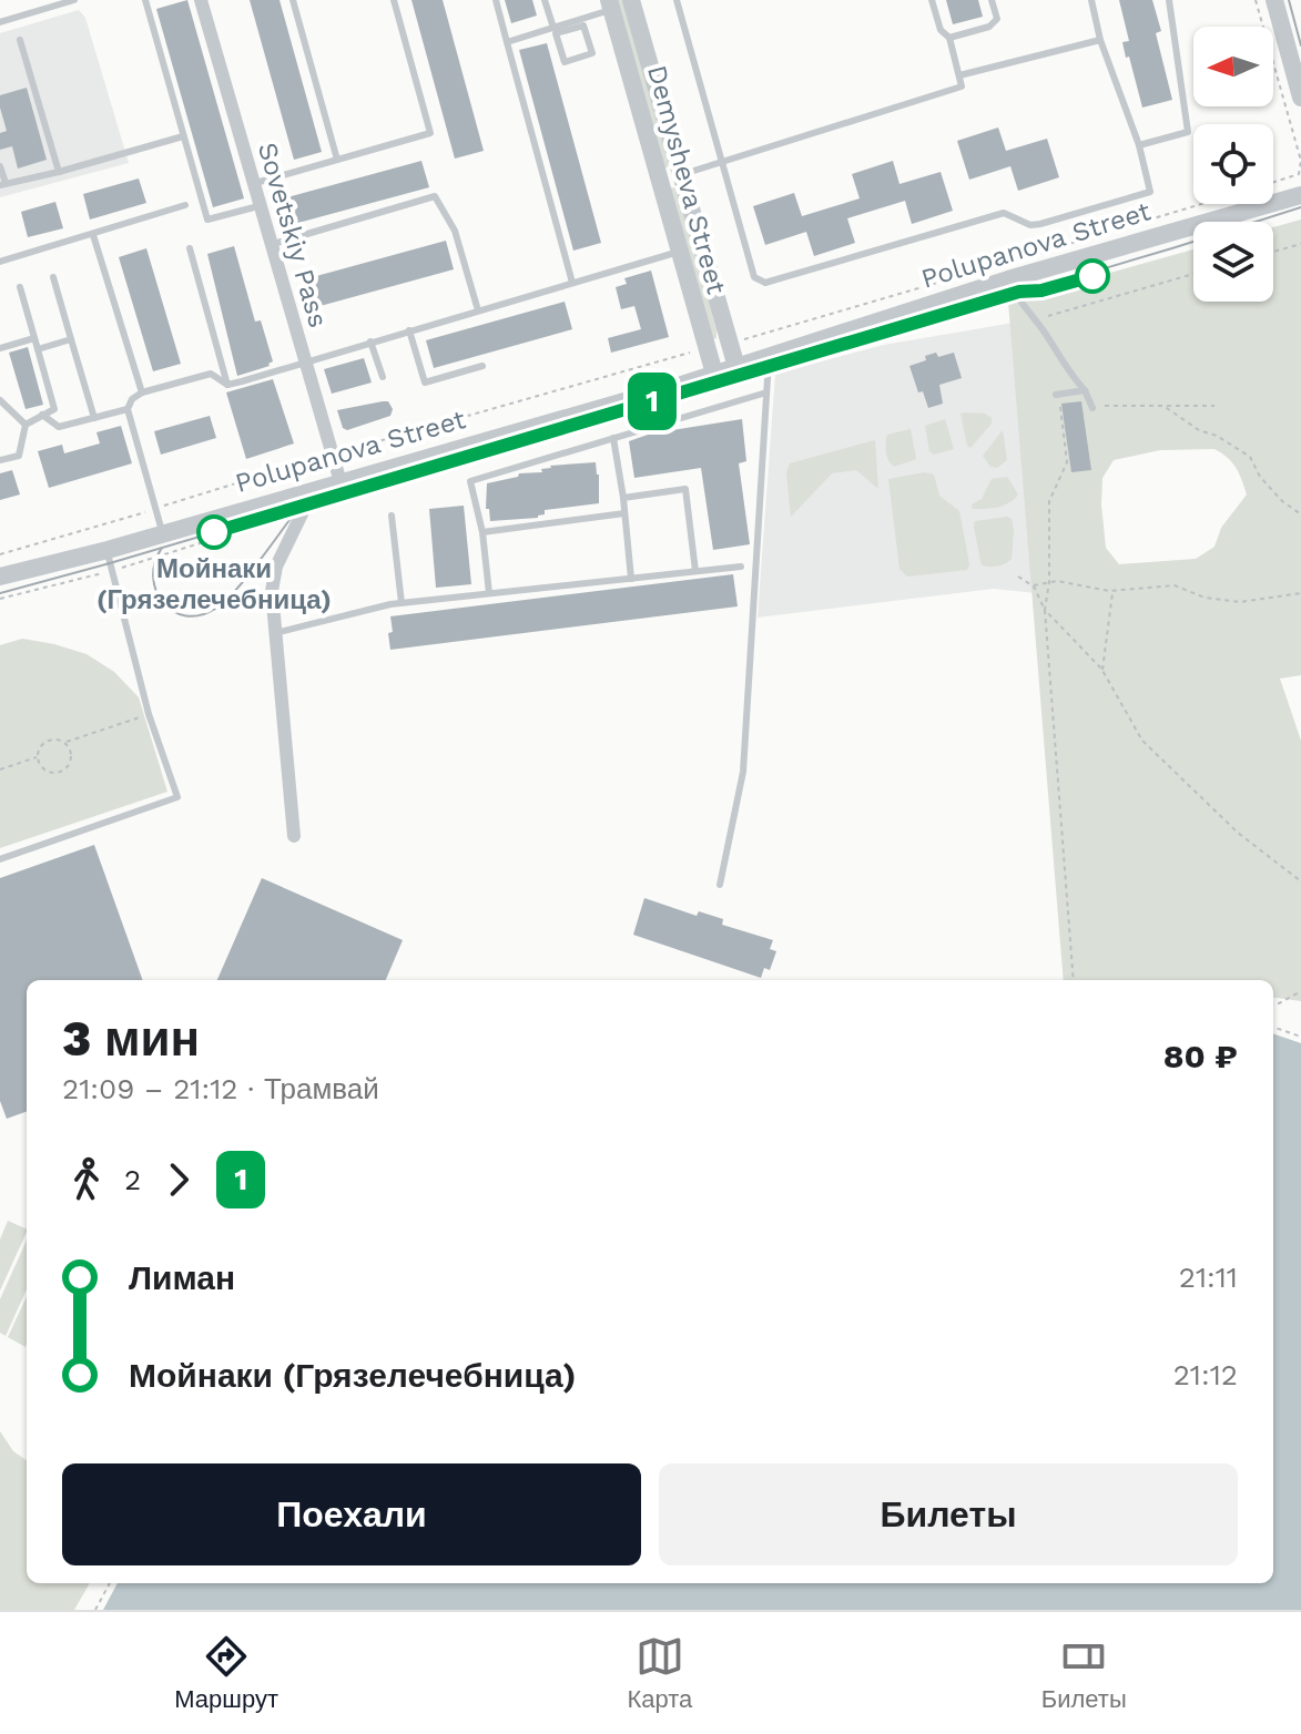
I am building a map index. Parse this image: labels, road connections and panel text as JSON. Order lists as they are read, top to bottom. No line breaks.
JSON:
{"streets":{"street":["Demysheva Street","Sovetskiy Pass","Polupanova Street"]},"crossings":[["Demysheva Street","Polupanova Street"],["Sovetskiy Pass","Polupanova Street"]],"places":["Мойнаки (Грязелечебница)"],"lines":["tram line 1"],"north":"left","page":{"on_map":"1","heading":["3 мин","21:09 – 21:12 · Трамвай","80 ₽"],"legs":["2","1"],"list":[{"name":"Лиман","value":"21:11"},{"name":"Мойнаки (Грязелечебница)","value":"21:12"}],"buttons":["Поехали","Билеты"],"tabs":["Маршрут","Карта","Билеты"]}}
